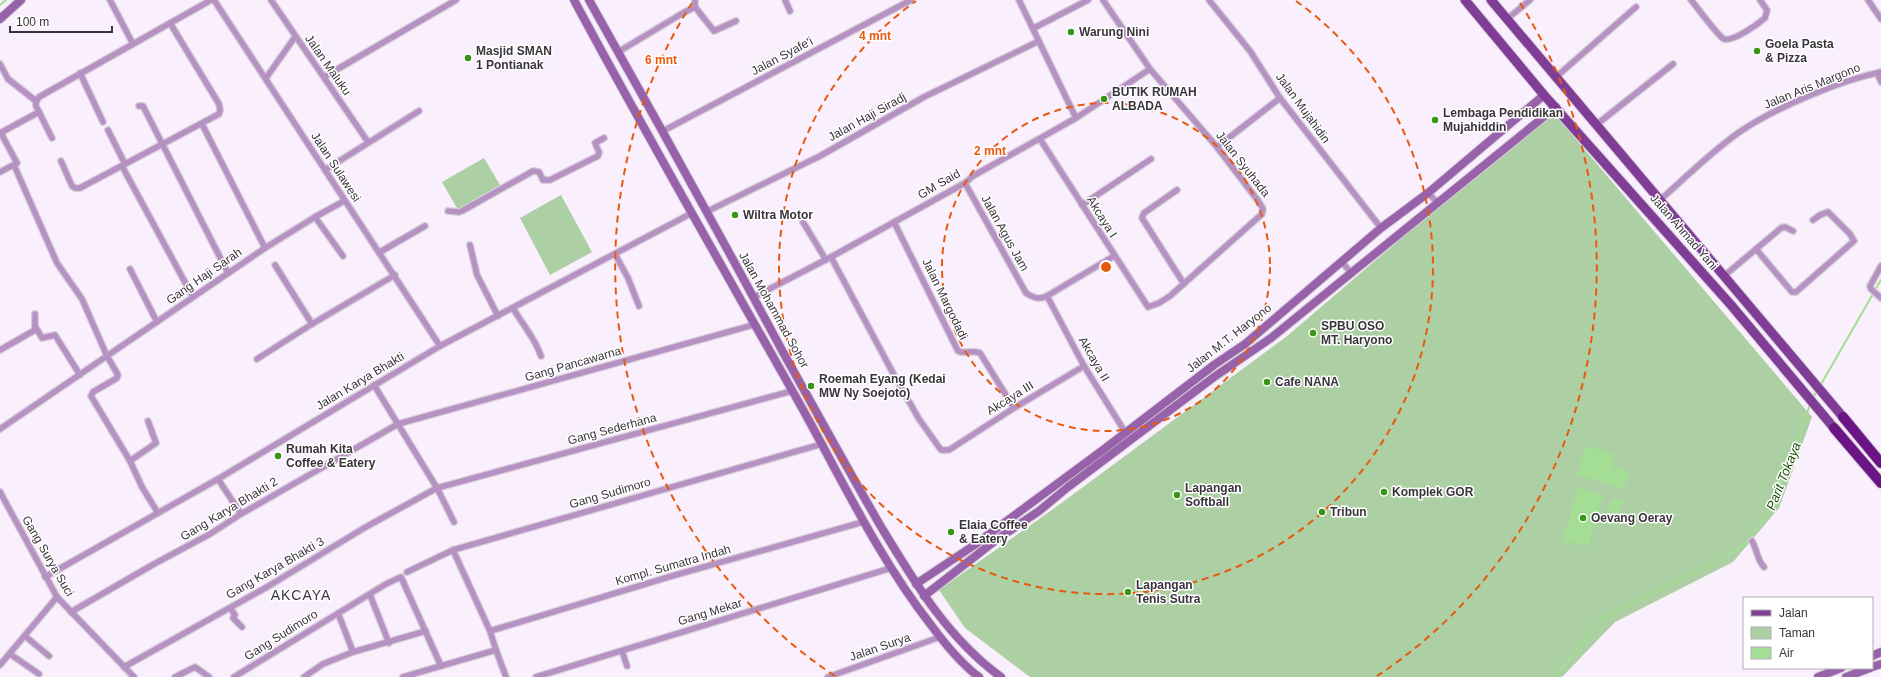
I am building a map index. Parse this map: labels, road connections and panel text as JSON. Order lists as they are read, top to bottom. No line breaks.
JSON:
{"streets":{"highway":["Jalan Ahmad Yani"],"street":["Jalan Syafe'i","Jalan Maluku","Jalan Aris Margono","Jalan Mujahidin","Jalan Haji Siradj","Jalan Syuhada","Jalan Sulawesi","GM Said","Akcaya I","Jalan Agus Jam","Gang Haji Sarah","Jalan Margodadi","Jalan Mohammad Sohor","Jalan M.T. Haryono","Akcaya II","Gang Pancawarna","Jalan Karya Bhakti","Akcaya III","Gang Sederhana","Gang Sudimoro","Gang Karya Bhakti 2","Gang Surya Suci","Kompl. Sumatra Indah","Gang Karya Bhakti 3","Gang Mekar","Jalan Surya"]},"crossings":[["Jalan Syafe'i","Jalan Mohammad Sohor"],["Jalan Aris Margono","Jalan Ahmad Yani"],["Jalan Mujahidin","Jalan M.T. Haryono"],["Jalan Haji Siradj","Jalan Mohammad Sohor"],["Jalan Syuhada","GM Said"],["Jalan Syuhada","Akcaya I"],["Jalan Sulawesi","Gang Haji Sarah"],["Jalan Sulawesi","Jalan Karya Bhakti"],["GM Said","Akcaya I"],["GM Said","Jalan Agus Jam"],["GM Said","Jalan Margodadi"],["GM Said","Jalan Mohammad Sohor"],["GM Said","Akcaya III"],["Jalan Ahmad Yani","Jalan M.T. Haryono"],["Jalan Agus Jam","Akcaya II"],["Jalan Margodadi","Akcaya III"],["Jalan Mohammad Sohor","Jalan M.T. Haryono"],["Jalan Mohammad Sohor","Gang Pancawarna"],["Jalan Mohammad Sohor","Jalan Karya Bhakti"],["Jalan Mohammad Sohor","Gang Sederhana"],["Jalan Mohammad Sohor","Gang Sudimoro"],["Jalan Mohammad Sohor","Kompl. Sumatra Indah"],["Jalan Mohammad Sohor","Gang Mekar"],["Jalan Mohammad Sohor","Jalan Surya"],["Jalan M.T. Haryono","Akcaya II"],["Akcaya II","Akcaya III"],["Gang Pancawarna","Gang Karya Bhakti 2"],["Jalan Karya Bhakti","Gang Surya Suci"],["Gang Sederhana","Gang Karya Bhakti 3"],["Gang Karya Bhakti 2","Gang Surya Suci"],["Gang Surya Suci","Gang Karya Bhakti 3"]],"districts":["AKCAYA"],"water":["Parit Tokaya"],"places":["Warung Nini","Goela Pasta & Pizza","Masjid SMAN 1 Pontianak","BUTIK RUMAH ALBADA","Lembaga Pendidikan Mujahiddin","Wiltra Motor","SPBU OSO MT. Haryono","Cafe NANA","Roemah Eyang (Kedai MW Ny Soejoto)","Rumah Kita Coffee & Eatery","Komplek GOR","Lapangan Softball","Tribun","Oevang Oeray","Elaia Coffee & Eatery","Lapangan Tenis Sutra"],"legend":["Jalan","Taman","Air"],"scale_bar":"100 m","rings":["4 mnt","6 mnt","2 mnt"]}
